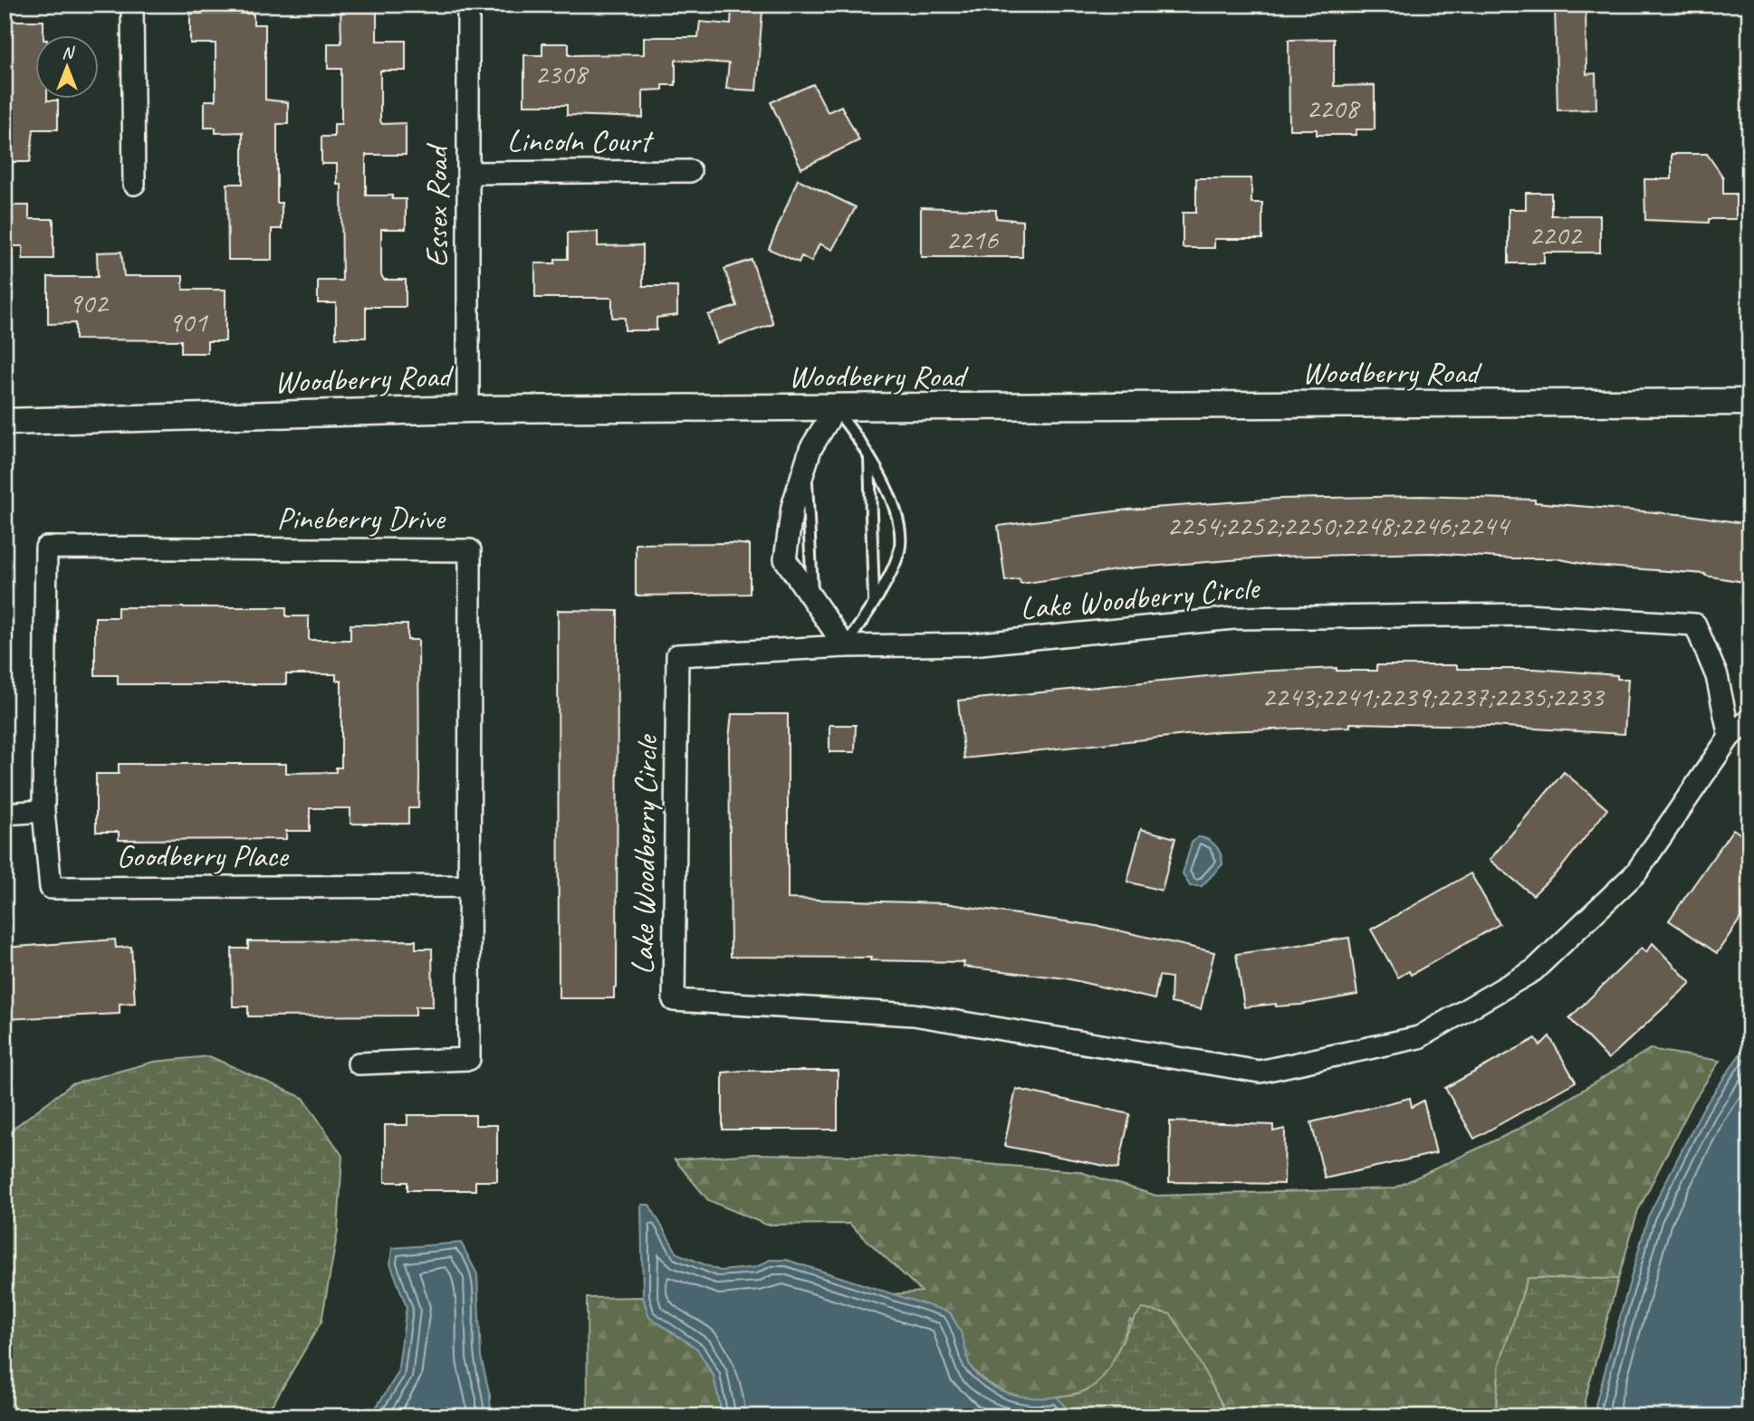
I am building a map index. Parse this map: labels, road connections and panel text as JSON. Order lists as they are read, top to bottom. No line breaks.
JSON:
{"streets":{"street":["Lincoln Court","Essex Road","Woodberry Road","Pineberry Drive","Lake Woodberry Circle","Goodberry Place"]},"crossings":[["Lincoln Court","Essex Road"],["Essex Road","Woodberry Road"],["Pineberry Drive","Goodberry Place"]],"house_numbers":["2308","2208","2202","2216","902","901","2254;2252;2250;2248;2246;2244","2243;2241;2239;2237;2235;2233"],"north":"top"}
